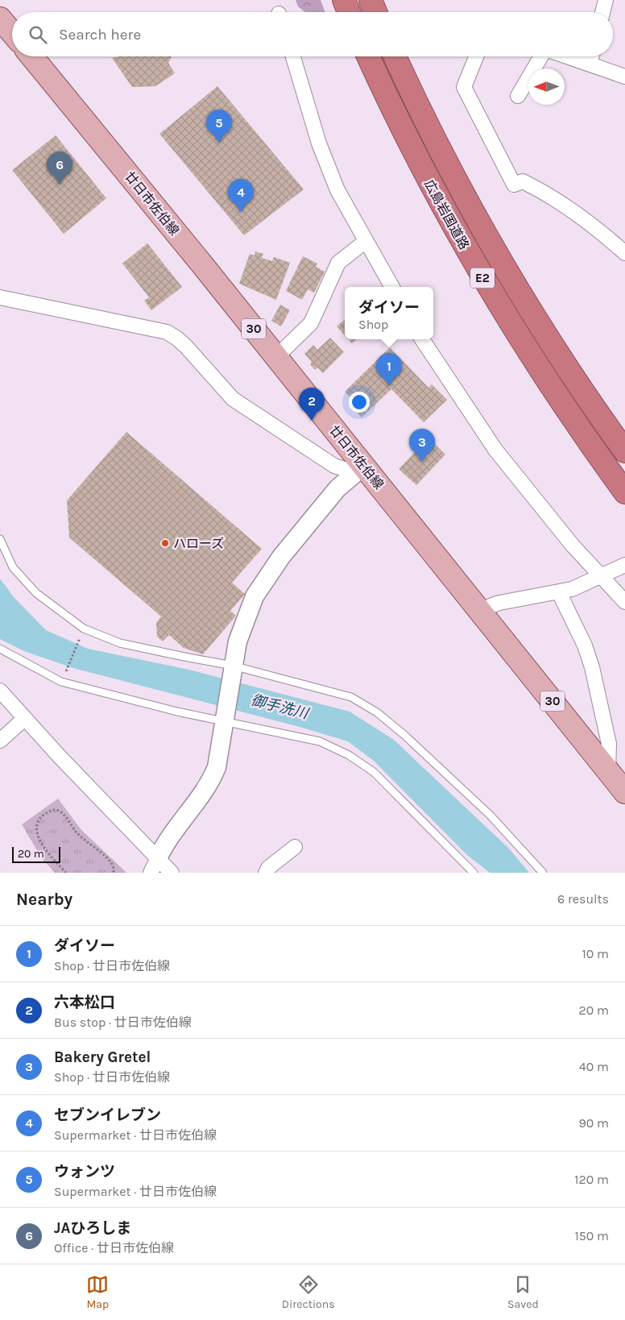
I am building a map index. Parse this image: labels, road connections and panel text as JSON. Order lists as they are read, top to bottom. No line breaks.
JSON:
{"streets":{"highway":["広島岩国道路","E2"],"main road":["廿日市佐伯線","30"]},"water":["御手洗川"],"places":["ハローズ"],"scale_bar":"20 m","north":"left","page":{"search":"Search here","pins":["5","6","4","1","2","3"],"popup":["ダイソー","Shop"],"scale":"20 m","heading":["Nearby","6 results"],"list":[{"mark":"1","name":"ダイソー","note":"Shop · 廿日市佐伯線","value":"10 m"},{"mark":"2","name":"六本松口","note":"Bus stop · 廿日市佐伯線","value":"20 m"},{"mark":"3","name":"Bakery Gretel","note":"Shop · 廿日市佐伯線","value":"40 m"},{"mark":"4","name":"セブンイレブン","note":"Supermarket · 廿日市佐伯線","value":"90 m"},{"mark":"5","name":"ウォンツ","note":"Supermarket · 廿日市佐伯線","value":"120 m"},{"mark":"6","name":"JAひろしま","note":"Office · 廿日市佐伯線","value":"150 m"}],"nav":["Map","Directions","Saved"]}}
